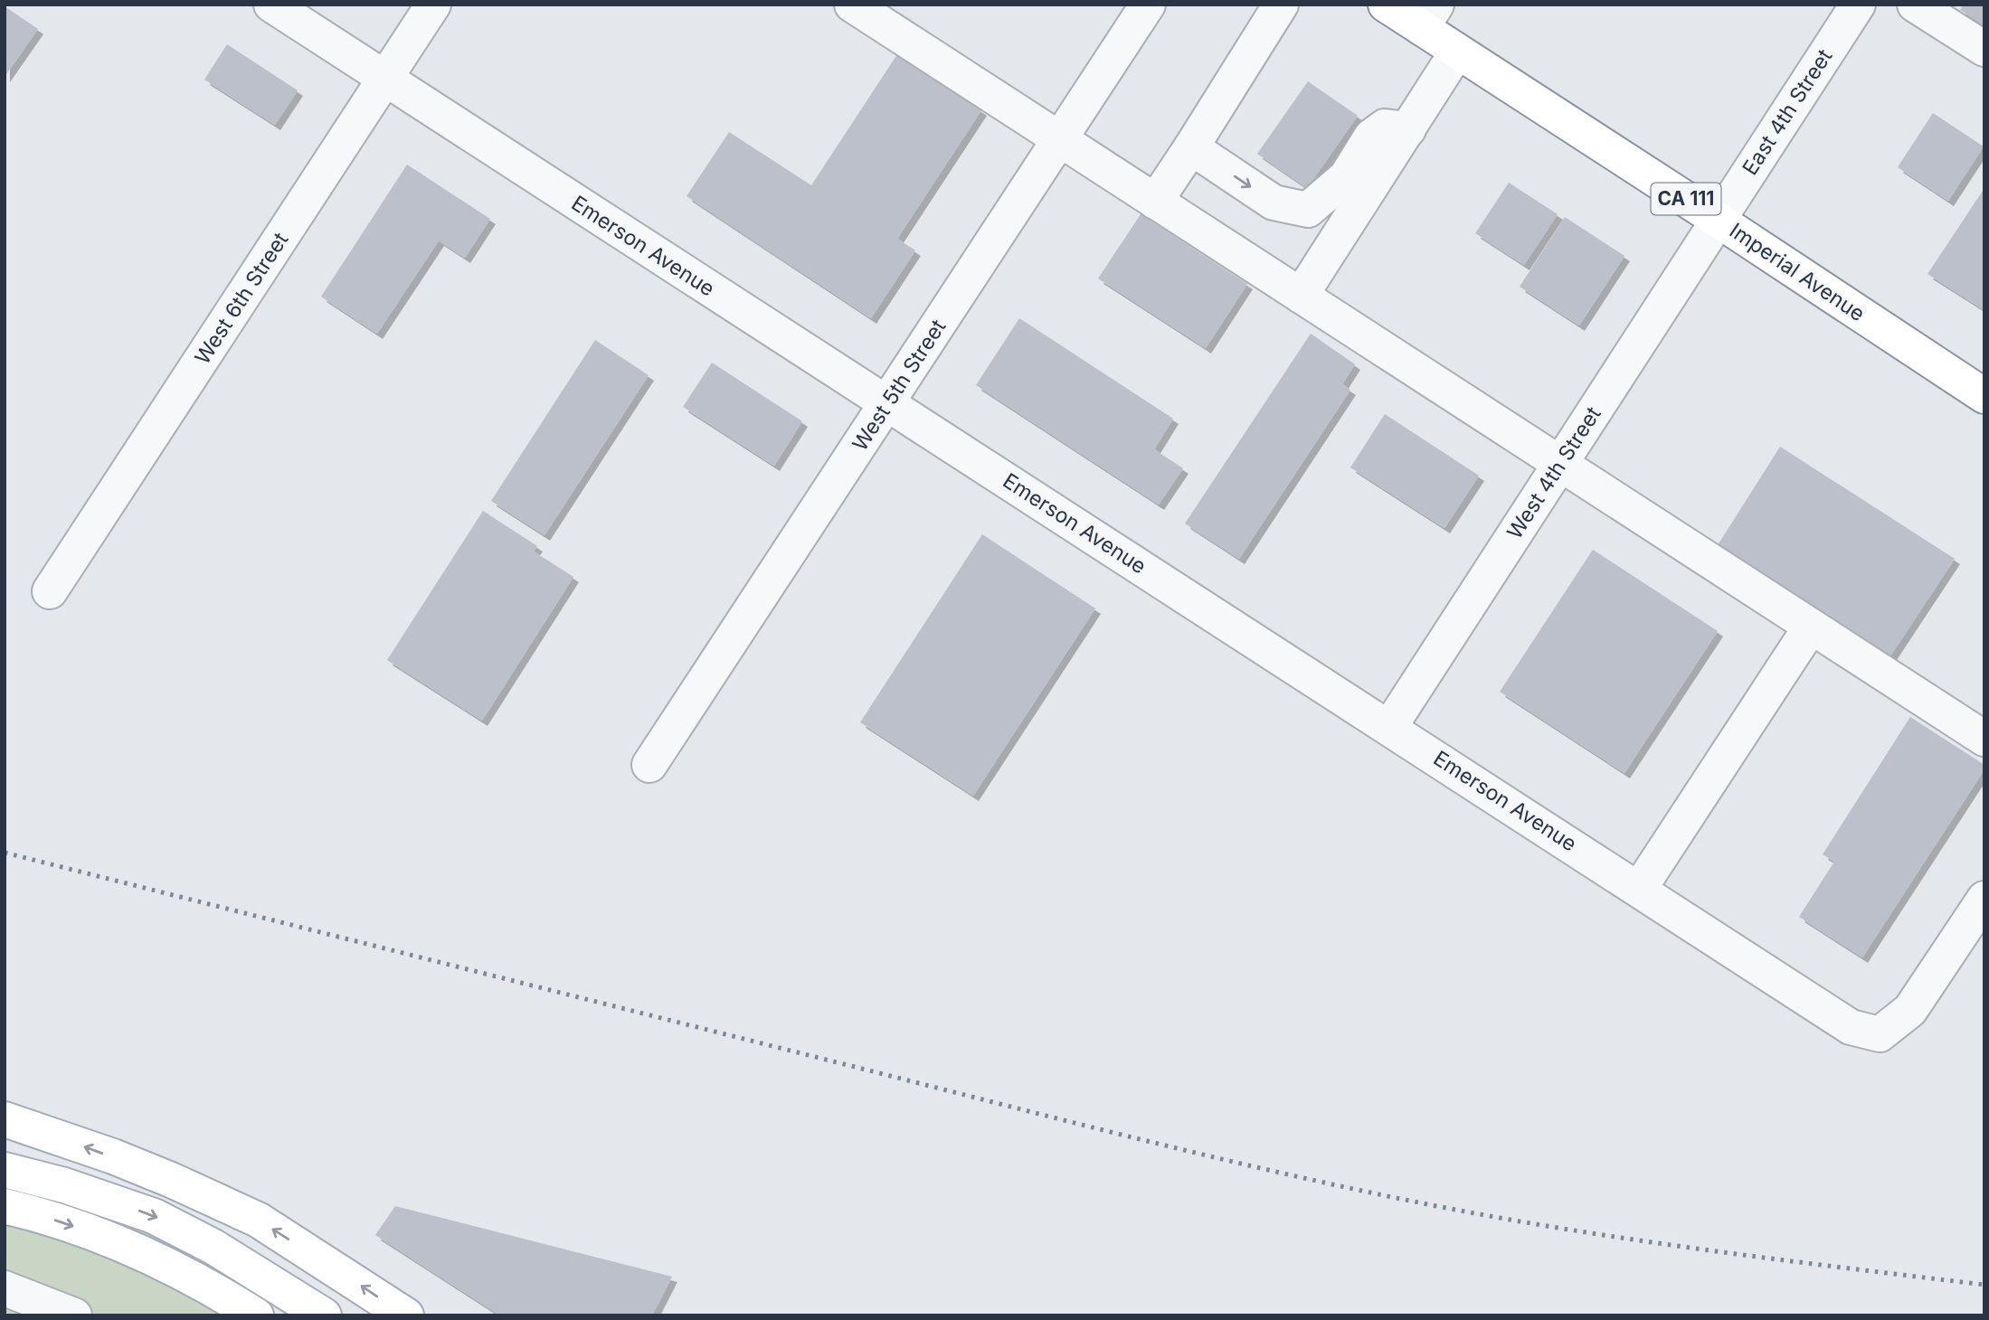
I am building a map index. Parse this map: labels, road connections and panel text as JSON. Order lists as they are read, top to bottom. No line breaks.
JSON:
{"streets":{"main road":["CA 111","Imperial Avenue"],"street":["East 4th Street","Emerson Avenue","West 6th Street","West 5th Street","West 4th Street"]},"crossings":[["East 4th Street","Imperial Avenue"],["East 4th Street","West 4th Street"],["Emerson Avenue","West 6th Street"],["Emerson Avenue","West 5th Street"],["Emerson Avenue","West 4th Street"],["Imperial Avenue","West 4th Street"]]}
